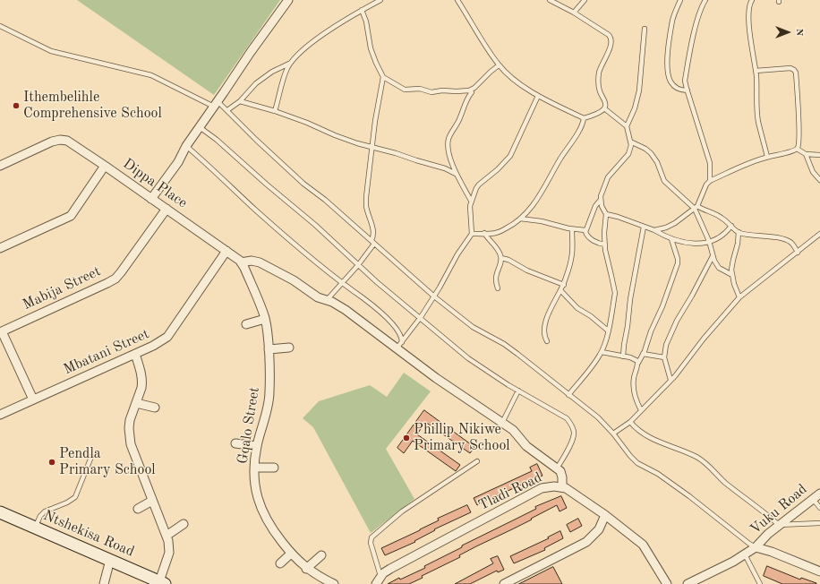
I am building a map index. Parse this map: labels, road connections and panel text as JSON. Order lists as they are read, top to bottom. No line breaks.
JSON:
{"streets":{"street":["Dippa Place","Mabija Street","Mbatani Street","Gqalo Street","Tladi Road","Vuku Road","Ntshekisa Road"]},"crossings":[["Dippa Place","Mabija Street"],["Dippa Place","Mbatani Street"],["Dippa Place","Gqalo Street"],["Mbatani Street","Gqalo Street"]],"places":["Ithembelihle Comprehensive School","Phillip Nikiwe Primary School","Pendla Primary School"],"north":"right"}
